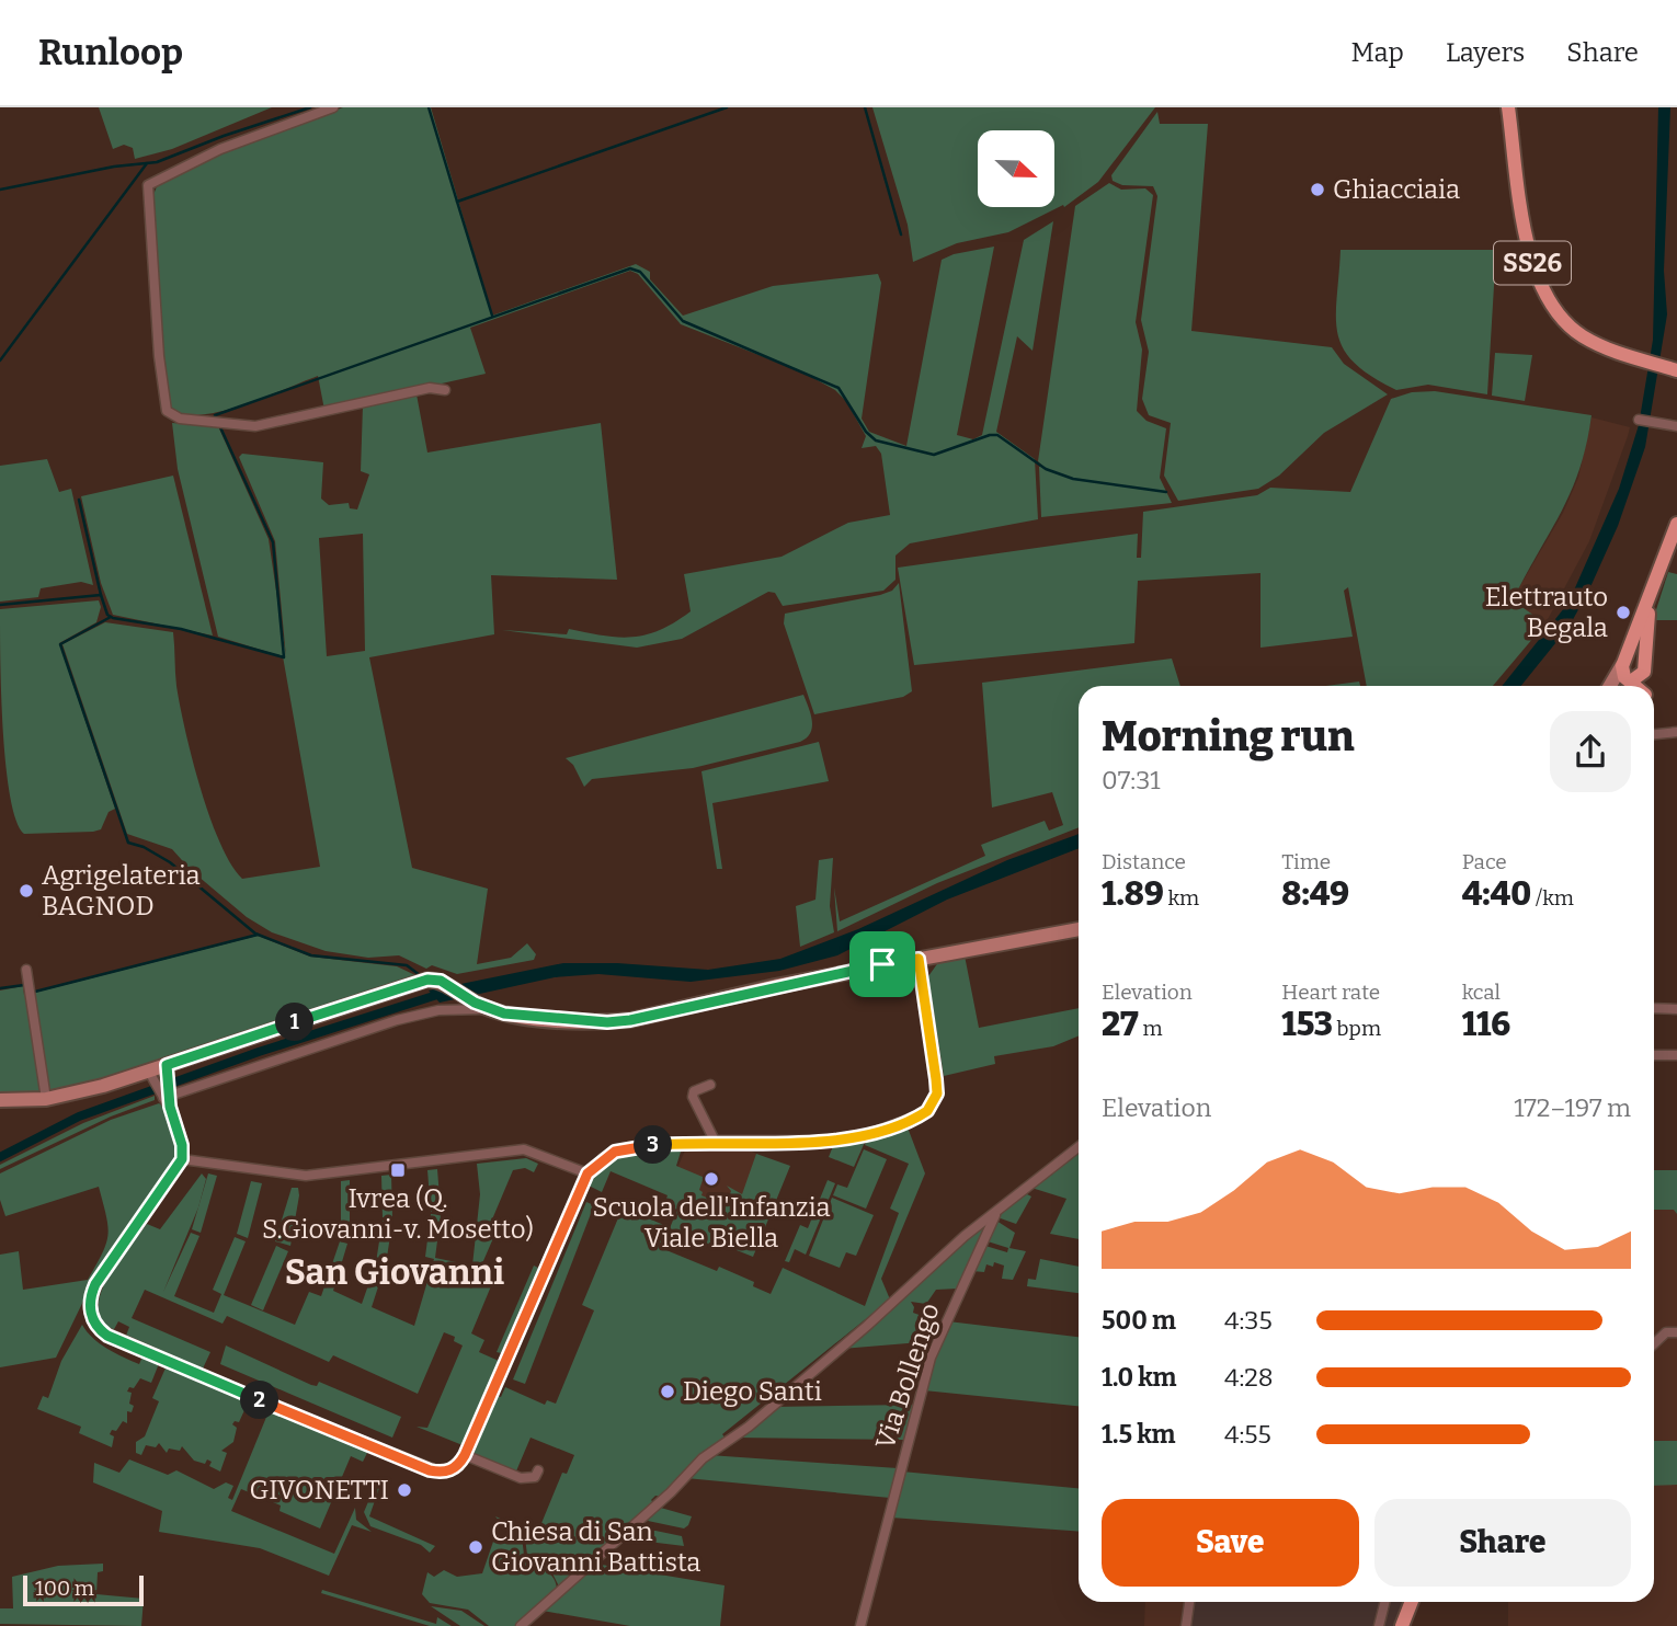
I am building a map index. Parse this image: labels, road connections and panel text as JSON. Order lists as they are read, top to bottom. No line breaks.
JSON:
{"streets":{"main road":["SS26"],"street":["Via Bollengo"]},"districts":["San Giovanni"],"places":{"other":["Ghiacciaia","Elettrauto Begala","Agrigelateria BAGNOD","Scuola dell'Infanzia Viale Biella","Diego Santi","GIVONETTI","Chiesa di San Giovanni Battista"],"transit":["Ivrea (Q. S.Giovanni-v. Mosetto)"]},"scale_bar":"100 m","north":"right","page":{"header":"Runloop","nav":["Map","Layers","Share"],"heading":["Morning run","07:31"],"stats":[["Distance","1.89 km"],["Time","8:49"],["Pace","4:40 /km"],["Elevation","27 m"],["Heart rate","153 bpm"],["kcal","116"]],"pins":["1","3","2"],"chart":["Elevation","172–197 m"],"list":[{"name":"500 m","note":"4:35"},{"name":"1.0 km","note":"4:28"},{"name":"1.5 km","note":"4:55"}],"buttons":["Save","Share"],"scale":"100 m"}}
